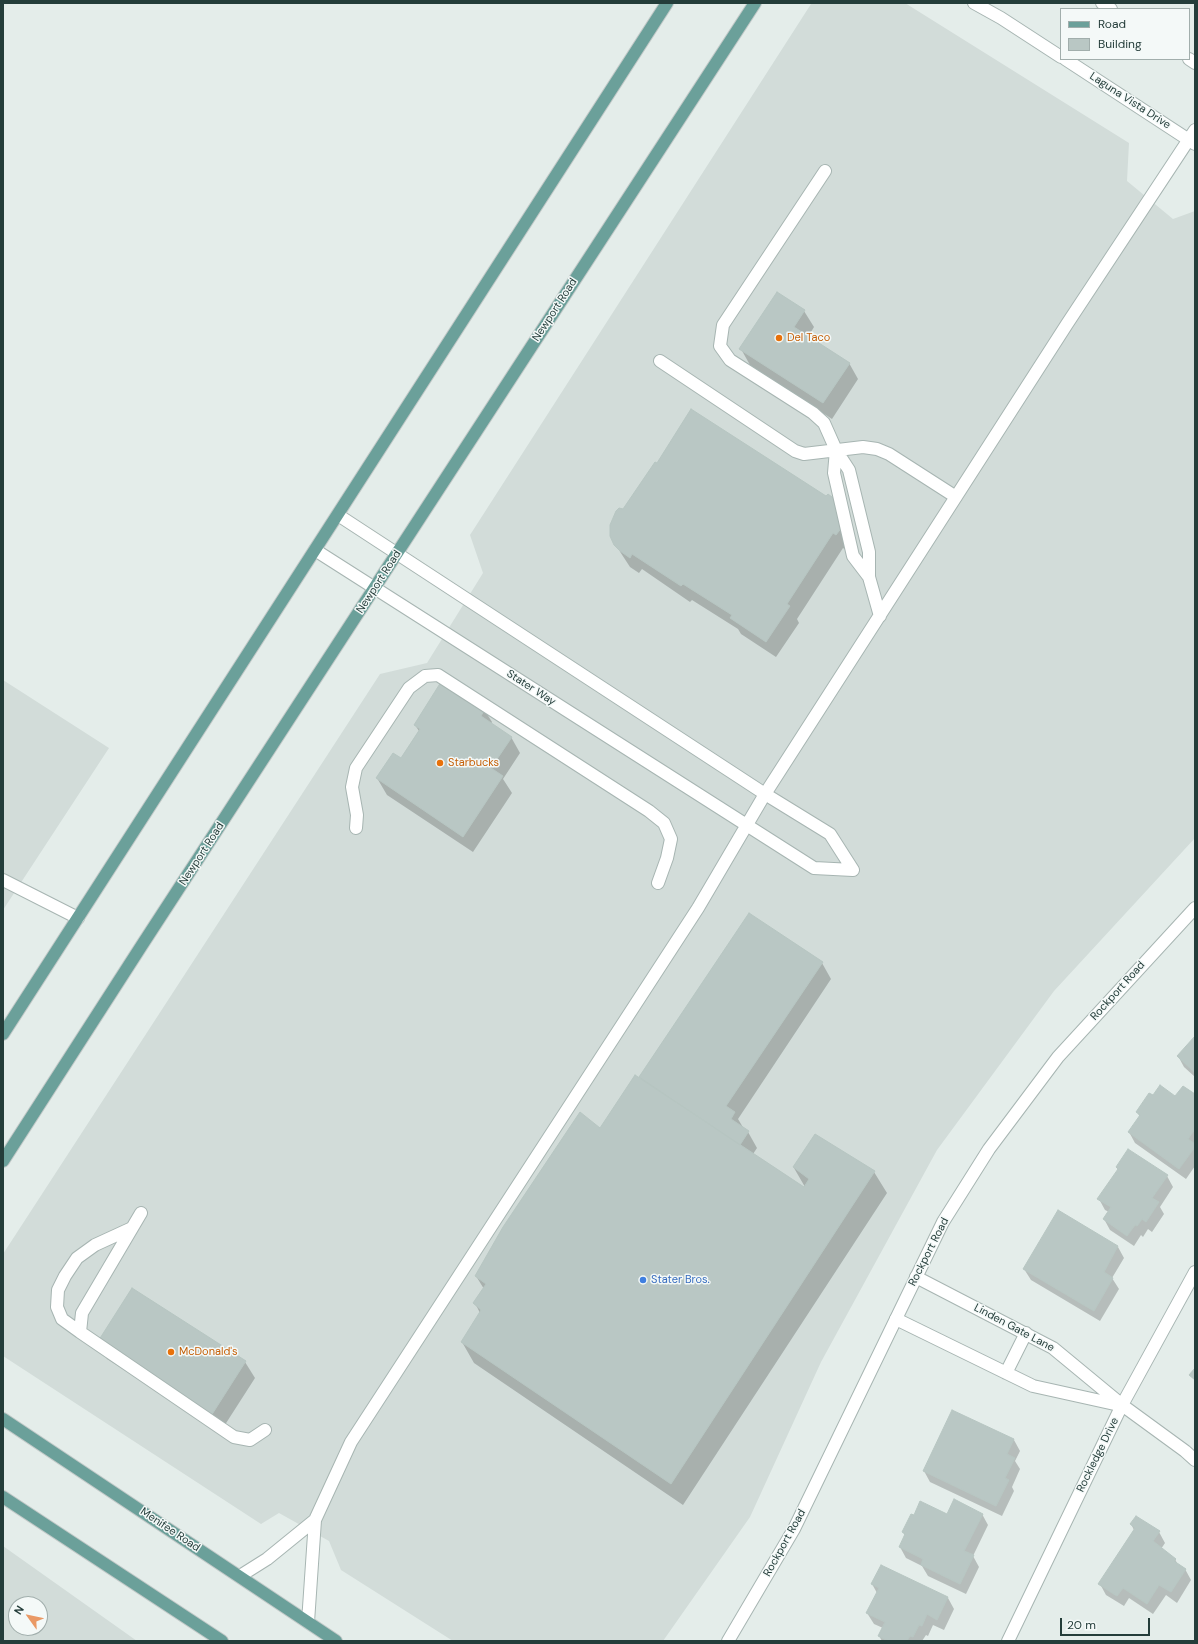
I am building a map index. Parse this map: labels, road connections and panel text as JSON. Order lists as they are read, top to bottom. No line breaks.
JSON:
{"streets":{"main road":["Newport Road","Menifee Road"],"street":["Laguna Vista Drive","Stater Way","Rockport Road","Linden Gate Lane","Rockledge Drive"]},"crossings":[["Newport Road","Stater Way"],["Rockport Road","Linden Gate Lane"],["Linden Gate Lane","Rockledge Drive"]],"places":["Del Taco","Starbucks","Stater Bros.","McDonald's"],"legend":["Road","Building"],"scale_bar":"20 m","north":"top left"}
